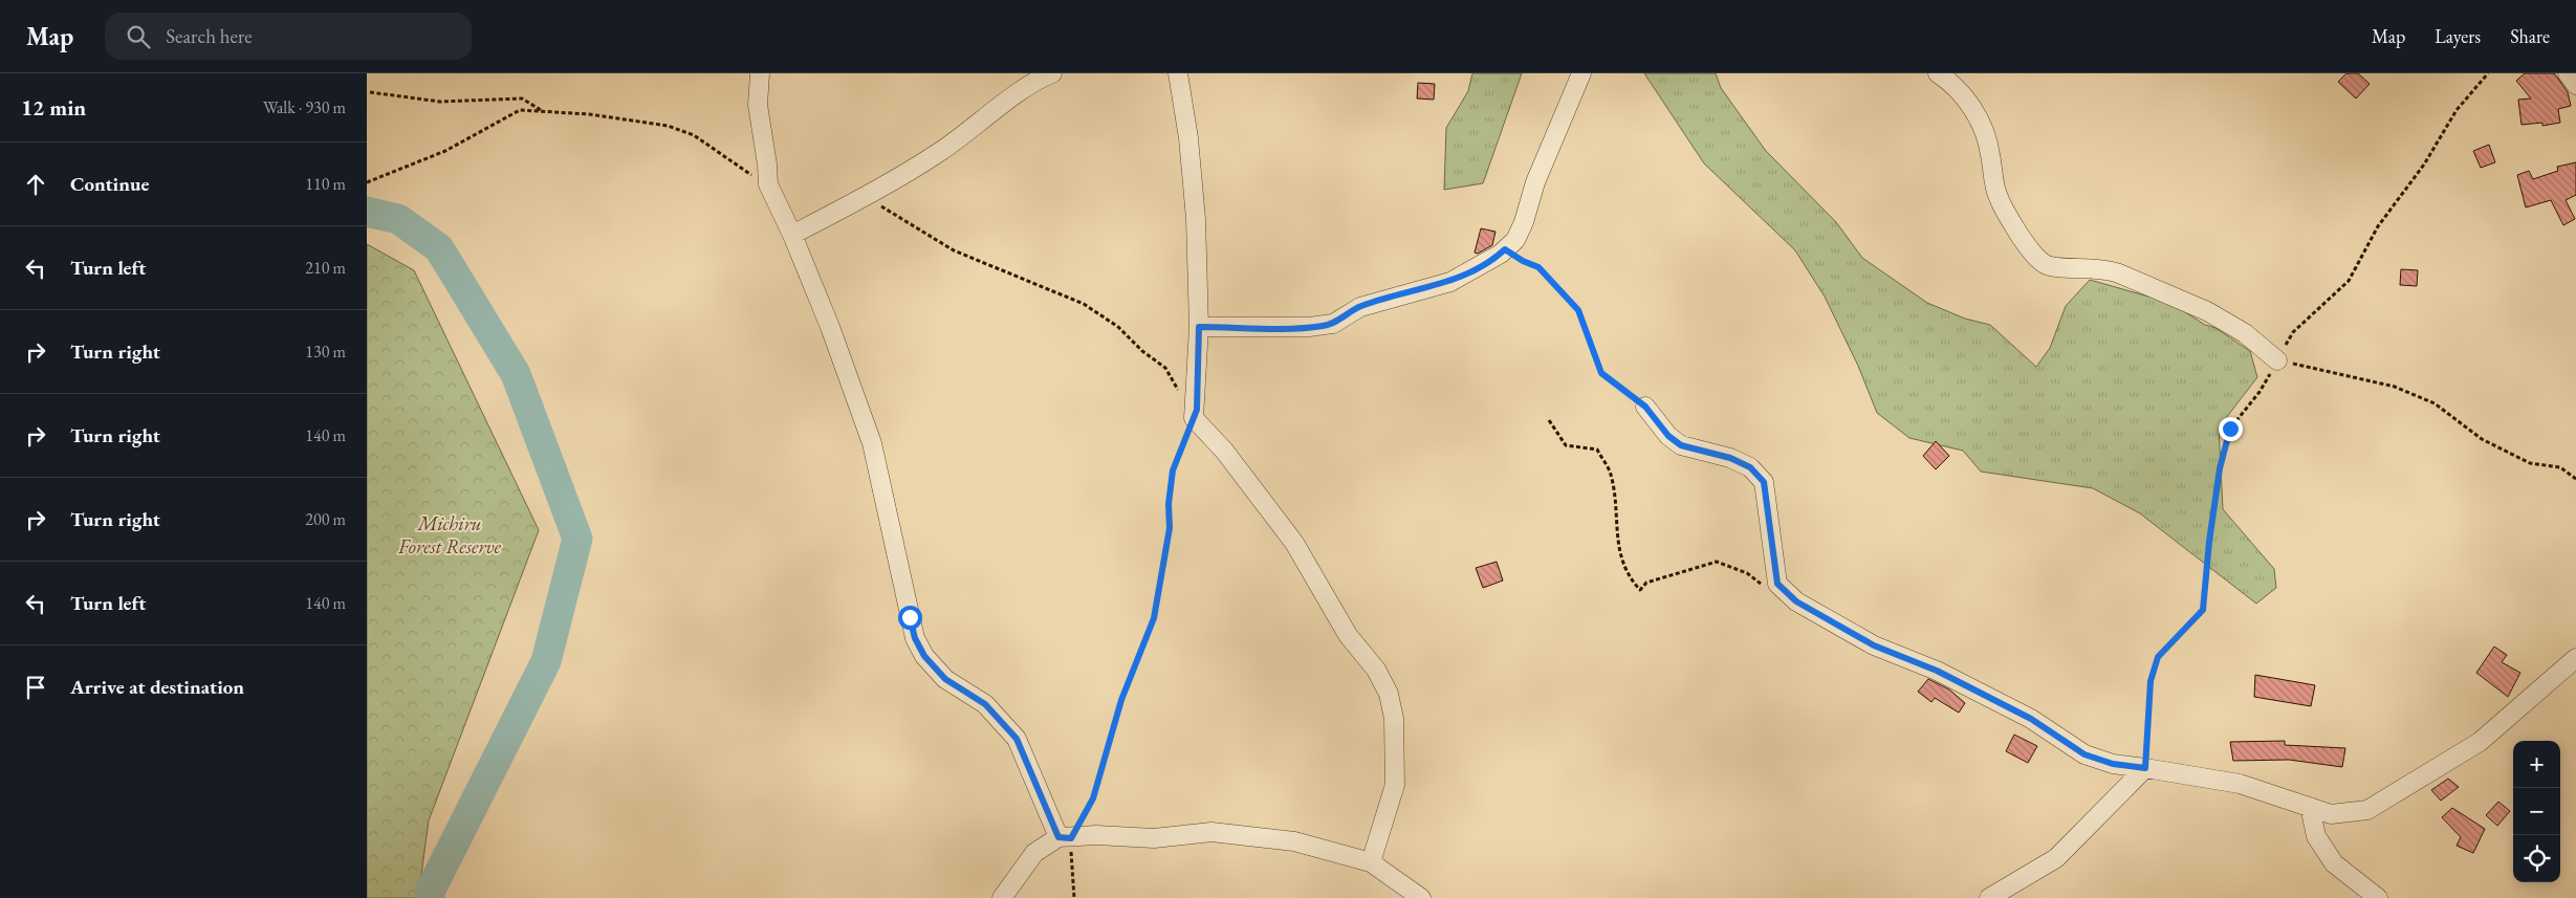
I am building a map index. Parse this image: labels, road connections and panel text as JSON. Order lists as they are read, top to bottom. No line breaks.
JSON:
{"parks":["Michiru Forest Reserve"],"page":{"header":"Map","search":"Search here","nav":["Map","Layers","Share"],"heading":["12 min","Walk · 930 m"],"list":[["Continue","110 m"],["Turn left","210 m"],["Turn right","130 m"],["Turn right","140 m"],["Turn right","200 m"],["Turn left","140 m"],"Arrive at destination"],"map_buttons":["+","−"]}}
